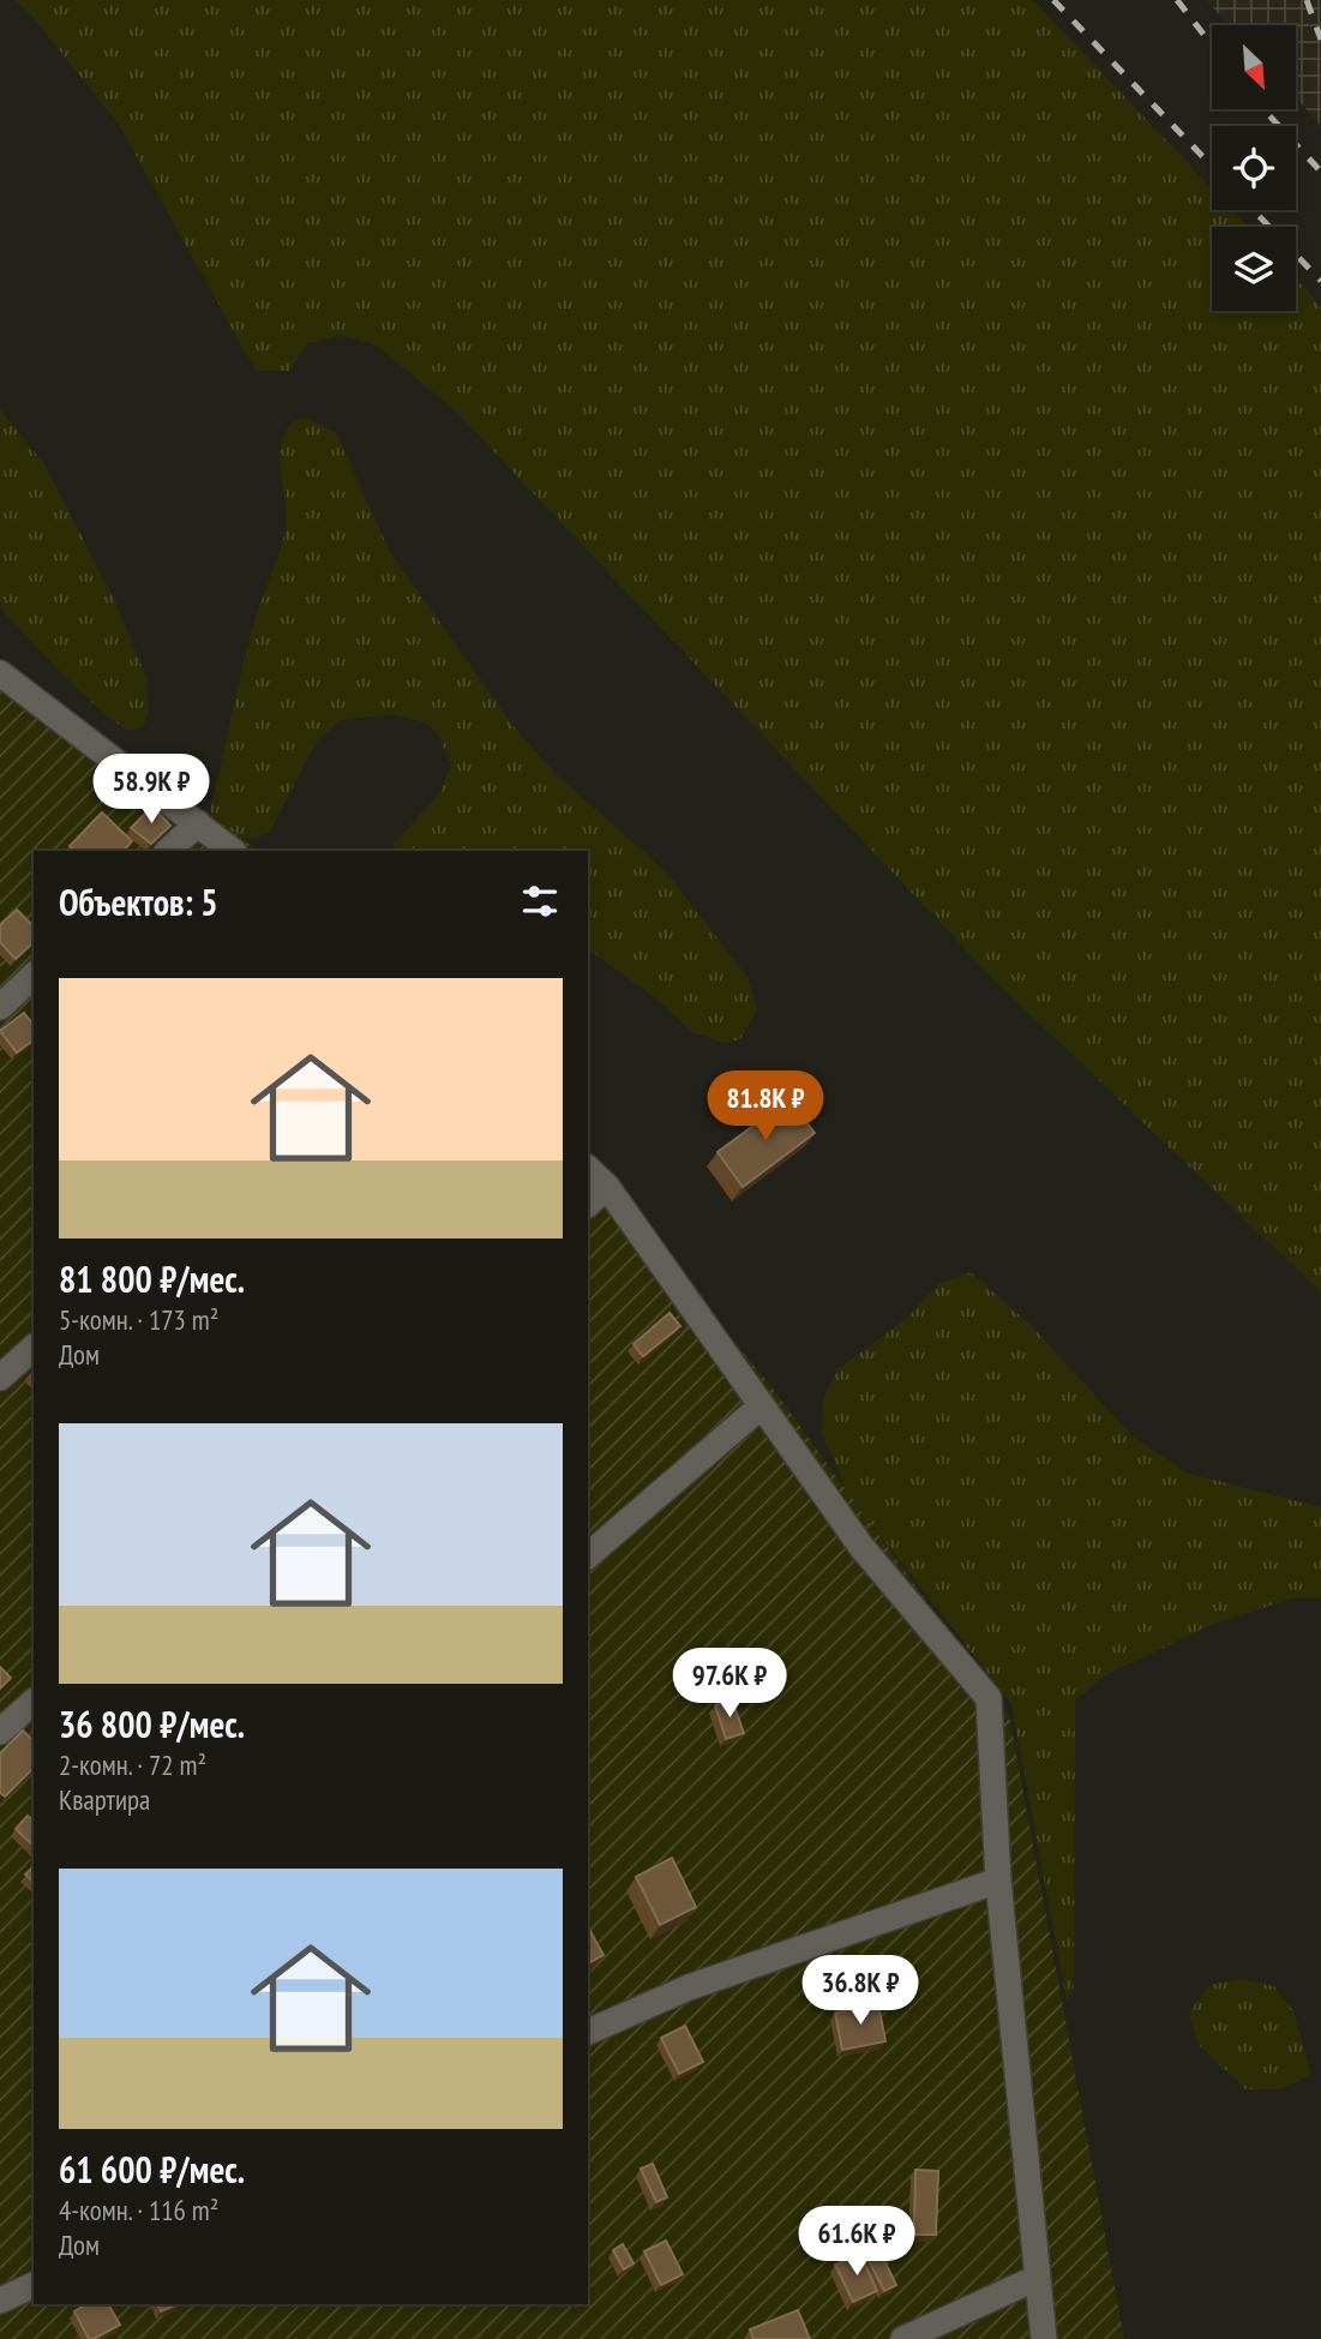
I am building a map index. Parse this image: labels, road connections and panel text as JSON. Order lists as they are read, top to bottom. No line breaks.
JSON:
{"north":"bottom right","page":{"price":["58.9K ₽","81.8K ₽","97.6K ₽","36.8K ₽","61.6K ₽"],"heading":"Объектов: 5","list":[{"name":"81 800 ₽/мес.","note":"5-комн. · 173 m² · Дом"},{"name":"36 800 ₽/мес.","note":"2-комн. · 72 m² · Квартира"},{"name":"61 600 ₽/мес.","note":"4-комн. · 116 m² · Дом"}]}}
